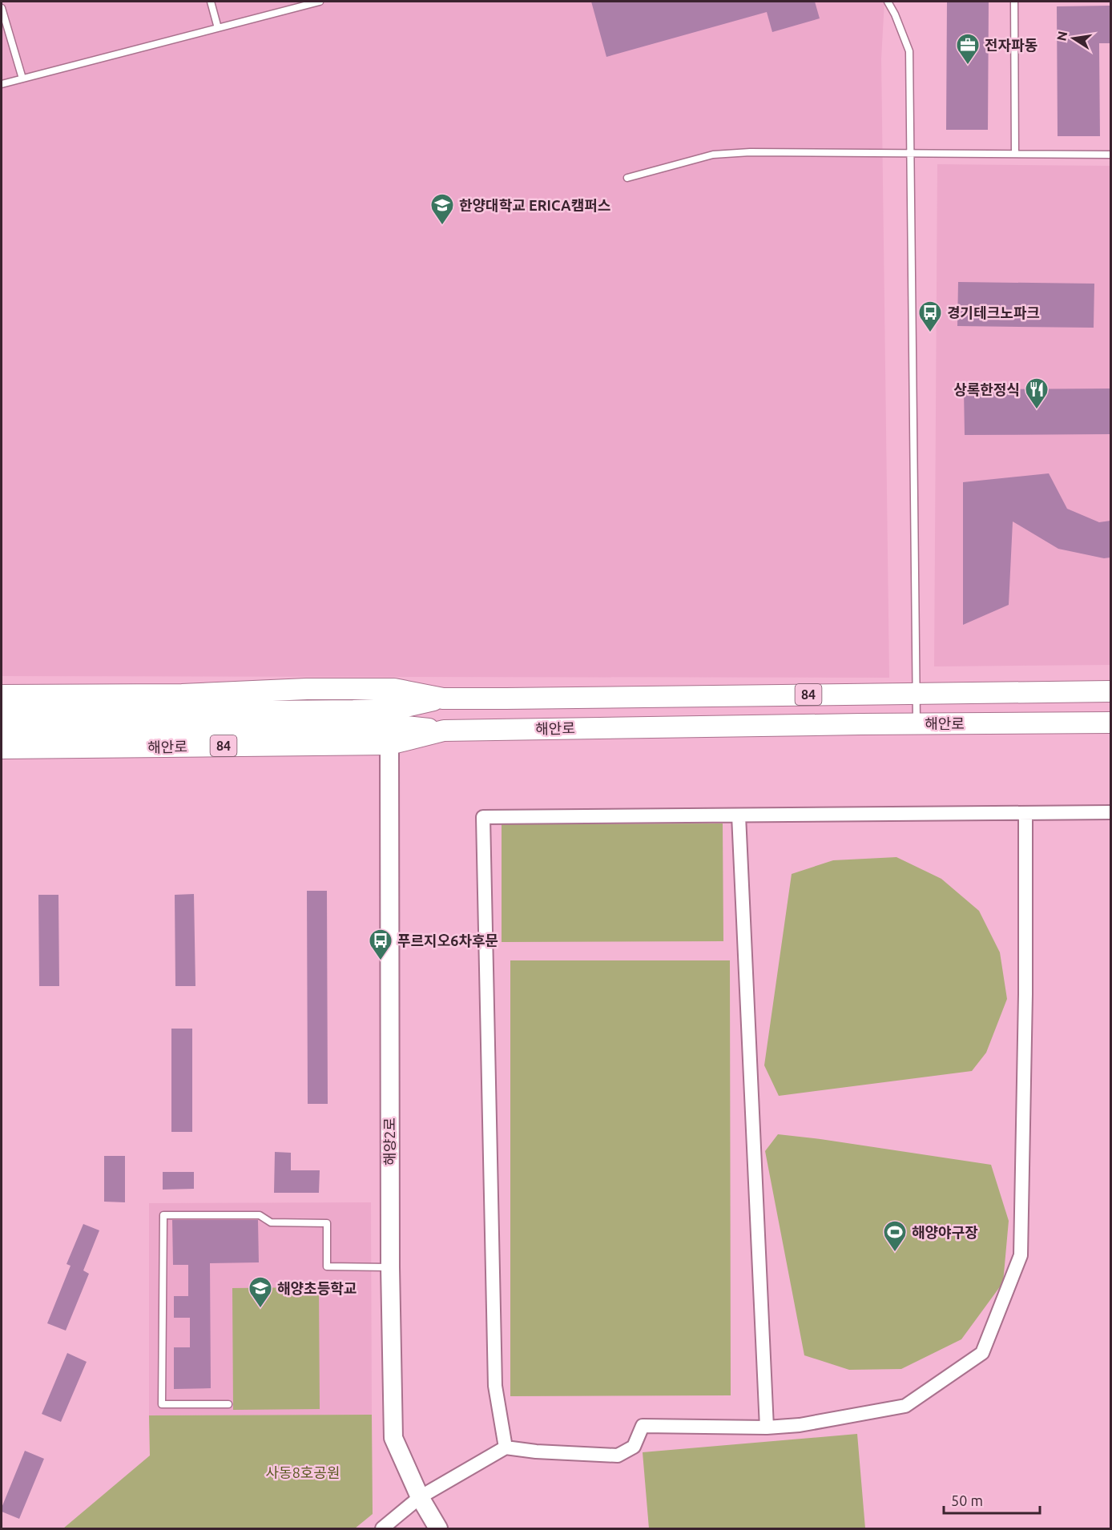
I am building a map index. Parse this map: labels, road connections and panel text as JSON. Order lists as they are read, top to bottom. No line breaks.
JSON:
{"streets":{"main road":["84","해안로"],"street":["해양2로"]},"crossings":[["해안로","해양2로"]],"parks":["사동8호공원"],"places":{"office":["전자파동"],"school or university":["한양대학교 ERICA캠퍼스","해양초등학교"],"bus stop":["경기테크노파크","푸르지오6차후문"],"restaurant":["상록한정식"],"sports":["해양야구장"]},"scale_bar":"50 m","north":"left"}
